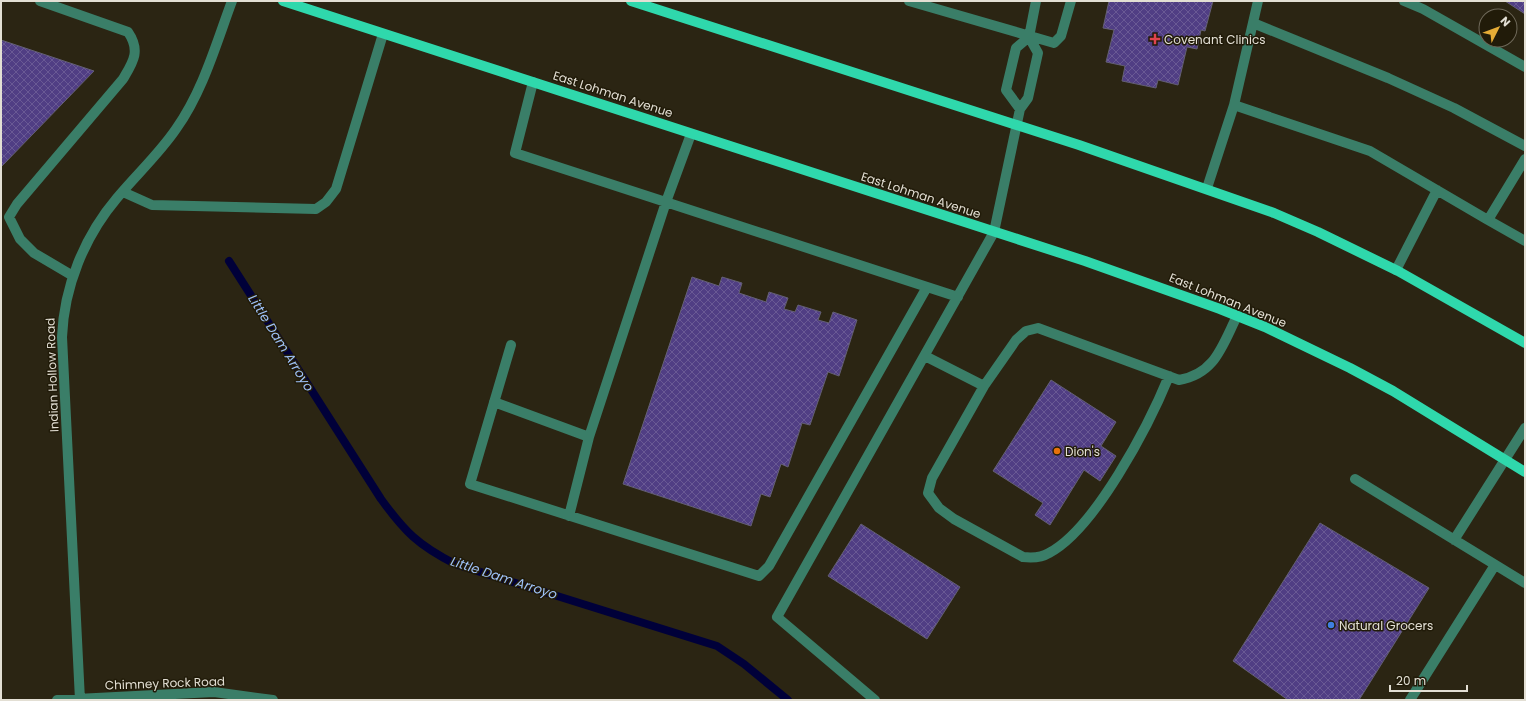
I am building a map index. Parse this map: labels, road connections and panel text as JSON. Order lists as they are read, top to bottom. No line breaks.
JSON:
{"streets":{"main road":["East Lohman Avenue"],"street":["Indian Hollow Road","Chimney Rock Road"]},"crossings":[["Indian Hollow Road","Chimney Rock Road"]],"water":["Little Dam Arroyo"],"places":{"health":["Covenant Clinics"],"other":["Dion's","Natural Grocers"]},"scale_bar":"20 m","north":"top right"}
